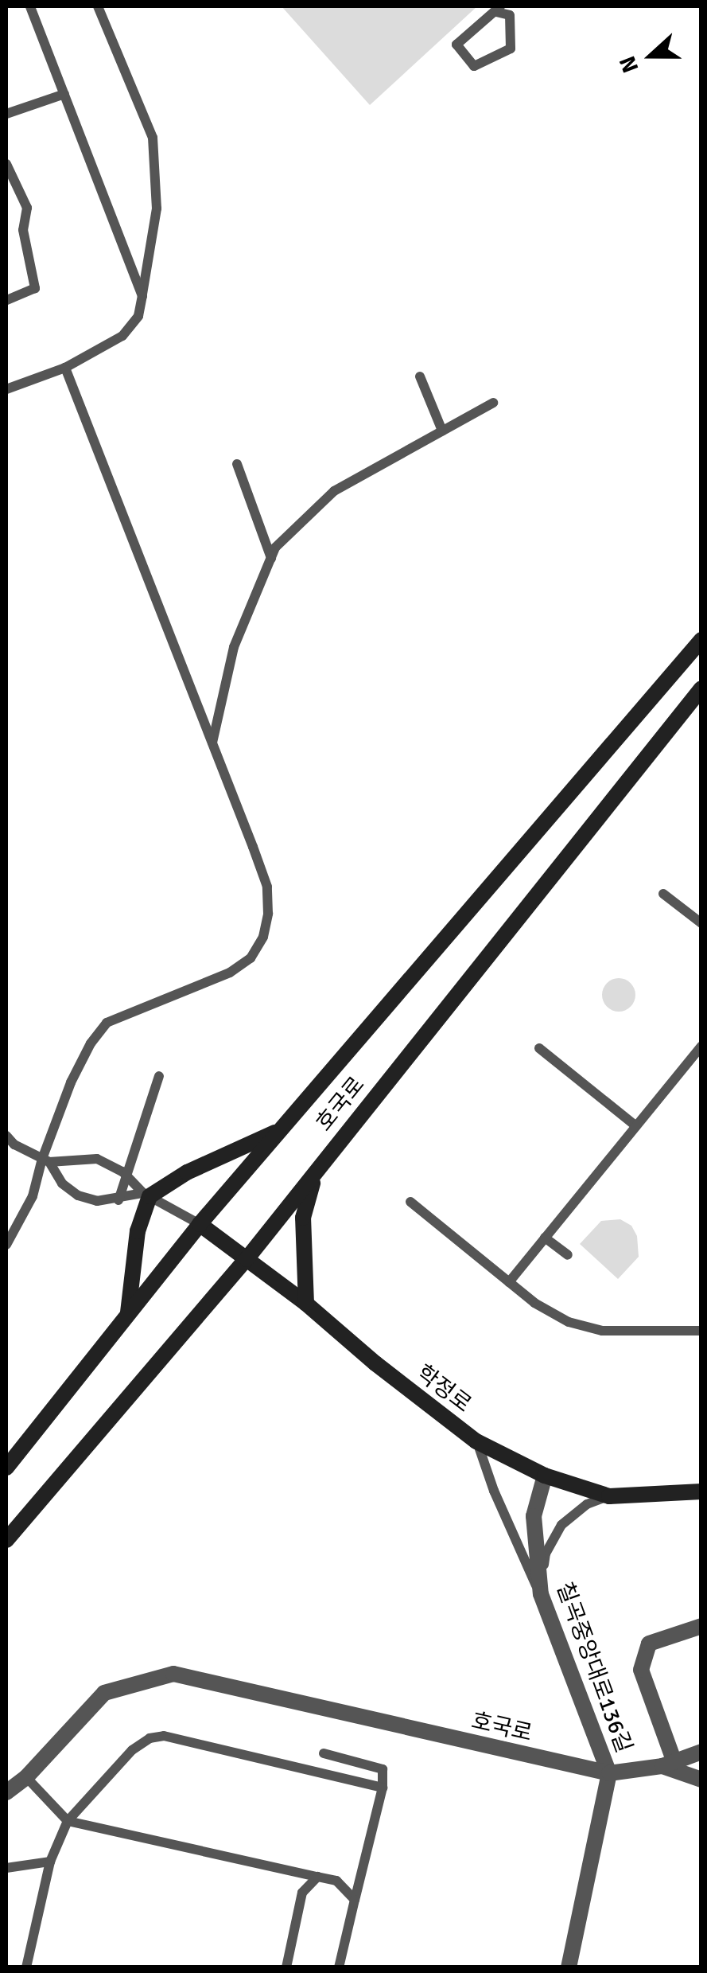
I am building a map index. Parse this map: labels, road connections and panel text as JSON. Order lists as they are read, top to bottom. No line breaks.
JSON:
{"streets":{"main road":["호국로","학정로"],"street":["칠곡중앙대로136길"]},"crossings":[["호국로","학정로"],["호국로","칠곡중앙대로136길"],["학정로","칠곡중앙대로136길"]],"north":"left"}
